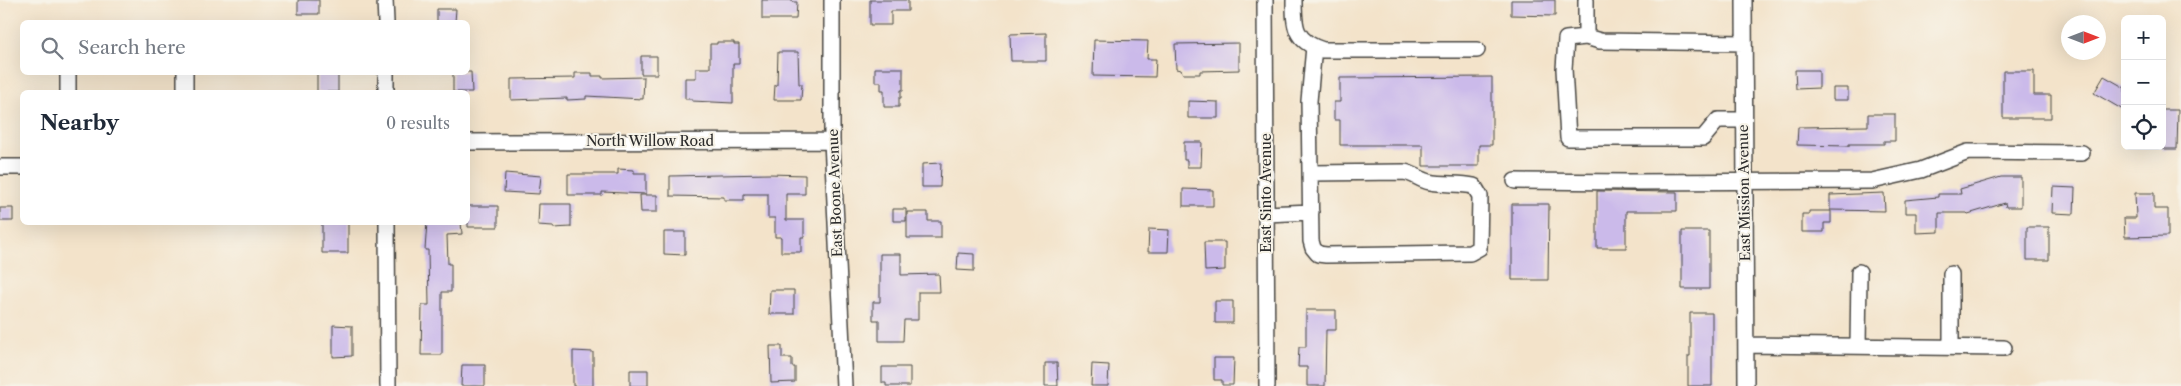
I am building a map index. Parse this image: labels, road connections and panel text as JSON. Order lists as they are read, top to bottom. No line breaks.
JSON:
{"streets":{"street":["North Willow Road","East Boone Avenue","East Sinto Avenue","East Mission Avenue"]},"crossings":[["North Willow Road","East Boone Avenue"]],"north":"right","page":{"map_buttons":["+","−"],"search":"Search here","heading":["Nearby","0 results"]}}
